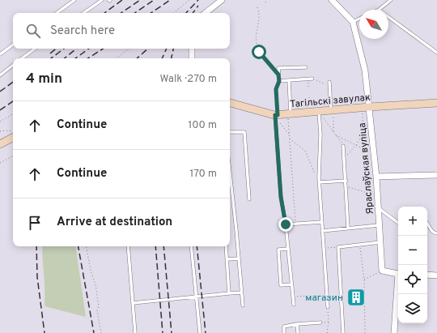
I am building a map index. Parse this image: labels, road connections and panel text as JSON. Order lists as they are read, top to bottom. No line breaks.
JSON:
{"streets":{"main road":["Тагільскі завулак"],"street":["Яраслаўская вуліца"]},"crossings":[["Тагільскі завулак","Яраслаўская вуліца"]],"places":{"building":["магазин"]},"north":"top left","page":{"search":"Search here","heading":["4 min","Walk · 270 m"],"list":[["Continue","100 m"],["Continue","170 m"],"Arrive at destination"],"map_buttons":["+","−"]}}
